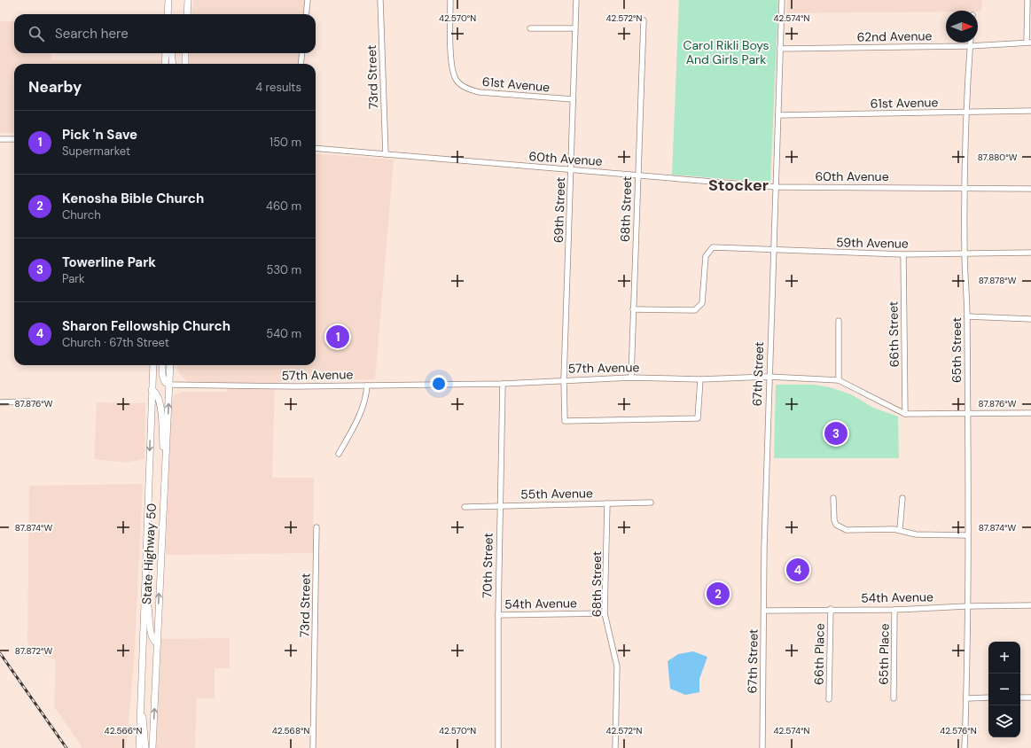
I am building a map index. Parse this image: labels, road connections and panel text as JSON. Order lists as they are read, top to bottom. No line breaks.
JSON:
{"streets":{"main road":["State Highway 50"],"street":["62nd Avenue","73rd Street","61st Avenue","60th Avenue","68th Street","69th Street","59th Avenue","66th Street","65th Street","57th Avenue","67th Street","55th Avenue","70th Street","54th Avenue","66th Place","65th Place"]},"crossings":[["62nd Avenue","65th Street"],["62nd Avenue","67th Street"],["73rd Street","60th Avenue"],["61st Avenue","69th Street"],["61st Avenue","65th Street"],["61st Avenue","67th Street"],["60th Avenue","68th Street"],["60th Avenue","69th Street"],["60th Avenue","65th Street"],["60th Avenue","67th Street"],["68th Street","59th Avenue"],["68th Street","57th Avenue"],["68th Street","55th Avenue"],["68th Street","54th Avenue"],["69th Street","57th Avenue"],["59th Avenue","66th Street"],["59th Avenue","65th Street"],["59th Avenue","67th Street"],["66th Street","57th Avenue"],["65th Street","57th Avenue"],["65th Street","54th Avenue"],["57th Avenue","67th Street"],["57th Avenue","State Highway 50"],["57th Avenue","70th Street"],["67th Street","54th Avenue"],["55th Avenue","70th Street"],["70th Street","54th Avenue"],["54th Avenue","66th Place"],["54th Avenue","65th Place"]],"districts":["Stocker"],"parks":["Carol Rikli Boys And Girls Park"],"north":"right","page":{"search":"Search here","heading":["Nearby","4 results"],"list":[{"mark":"1","name":"Pick 'n Save","note":"Supermarket","value":"150 m"},{"mark":"2","name":"Kenosha Bible Church","note":"Church","value":"460 m"},{"mark":"3","name":"Towerline Park","note":"Park","value":"530 m"},{"mark":"4","name":"Sharon Fellowship Church","note":"Church · 67th Street","value":"540 m"}],"pins":["1","3","4","2"],"map_buttons":["+","−"]},"coordinates":["42.570°N","42.572°N","42.574°N","87.880°W","87.878°W","87.876°W","87.874°W","87.872°W","42.566°N","42.568°N","42.576°N"]}
